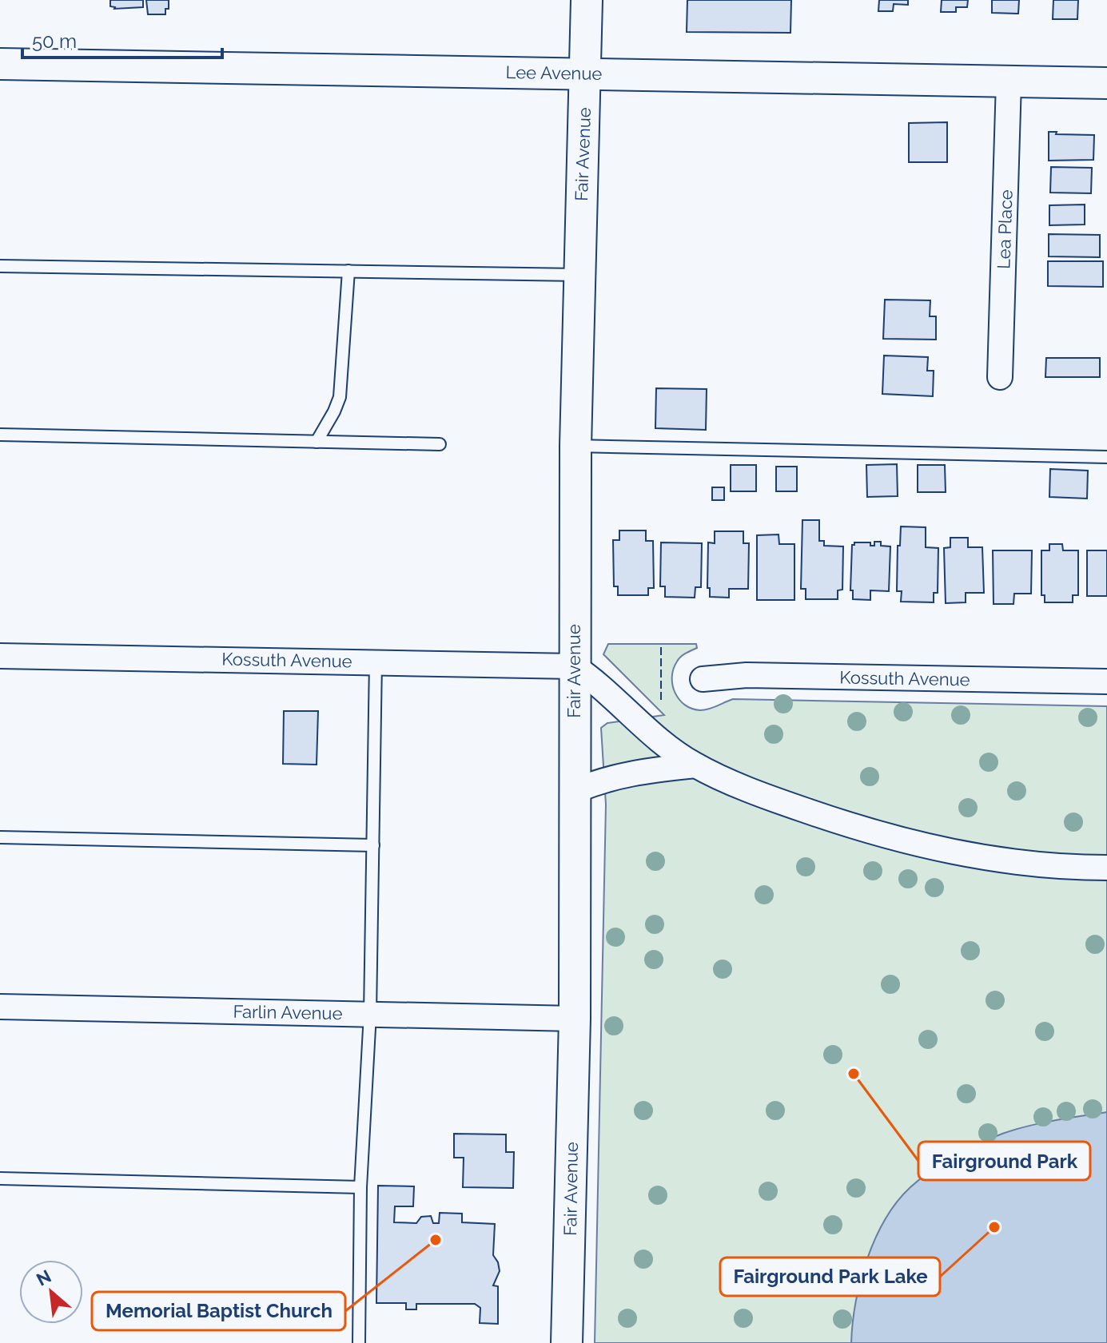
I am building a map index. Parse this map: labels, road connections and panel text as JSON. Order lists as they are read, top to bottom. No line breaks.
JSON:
{"streets":{"street":["Lee Avenue","Fair Avenue","Lea Place","Kossuth Avenue","Farlin Avenue"]},"crossings":[["Lee Avenue","Fair Avenue"],["Lee Avenue","Lea Place"],["Fair Avenue","Kossuth Avenue"],["Fair Avenue","Farlin Avenue"]],"places":["Fairground Park","Fairground Park Lake","Memorial Baptist Church"],"scale_bar":"50 m","north":"top left"}
